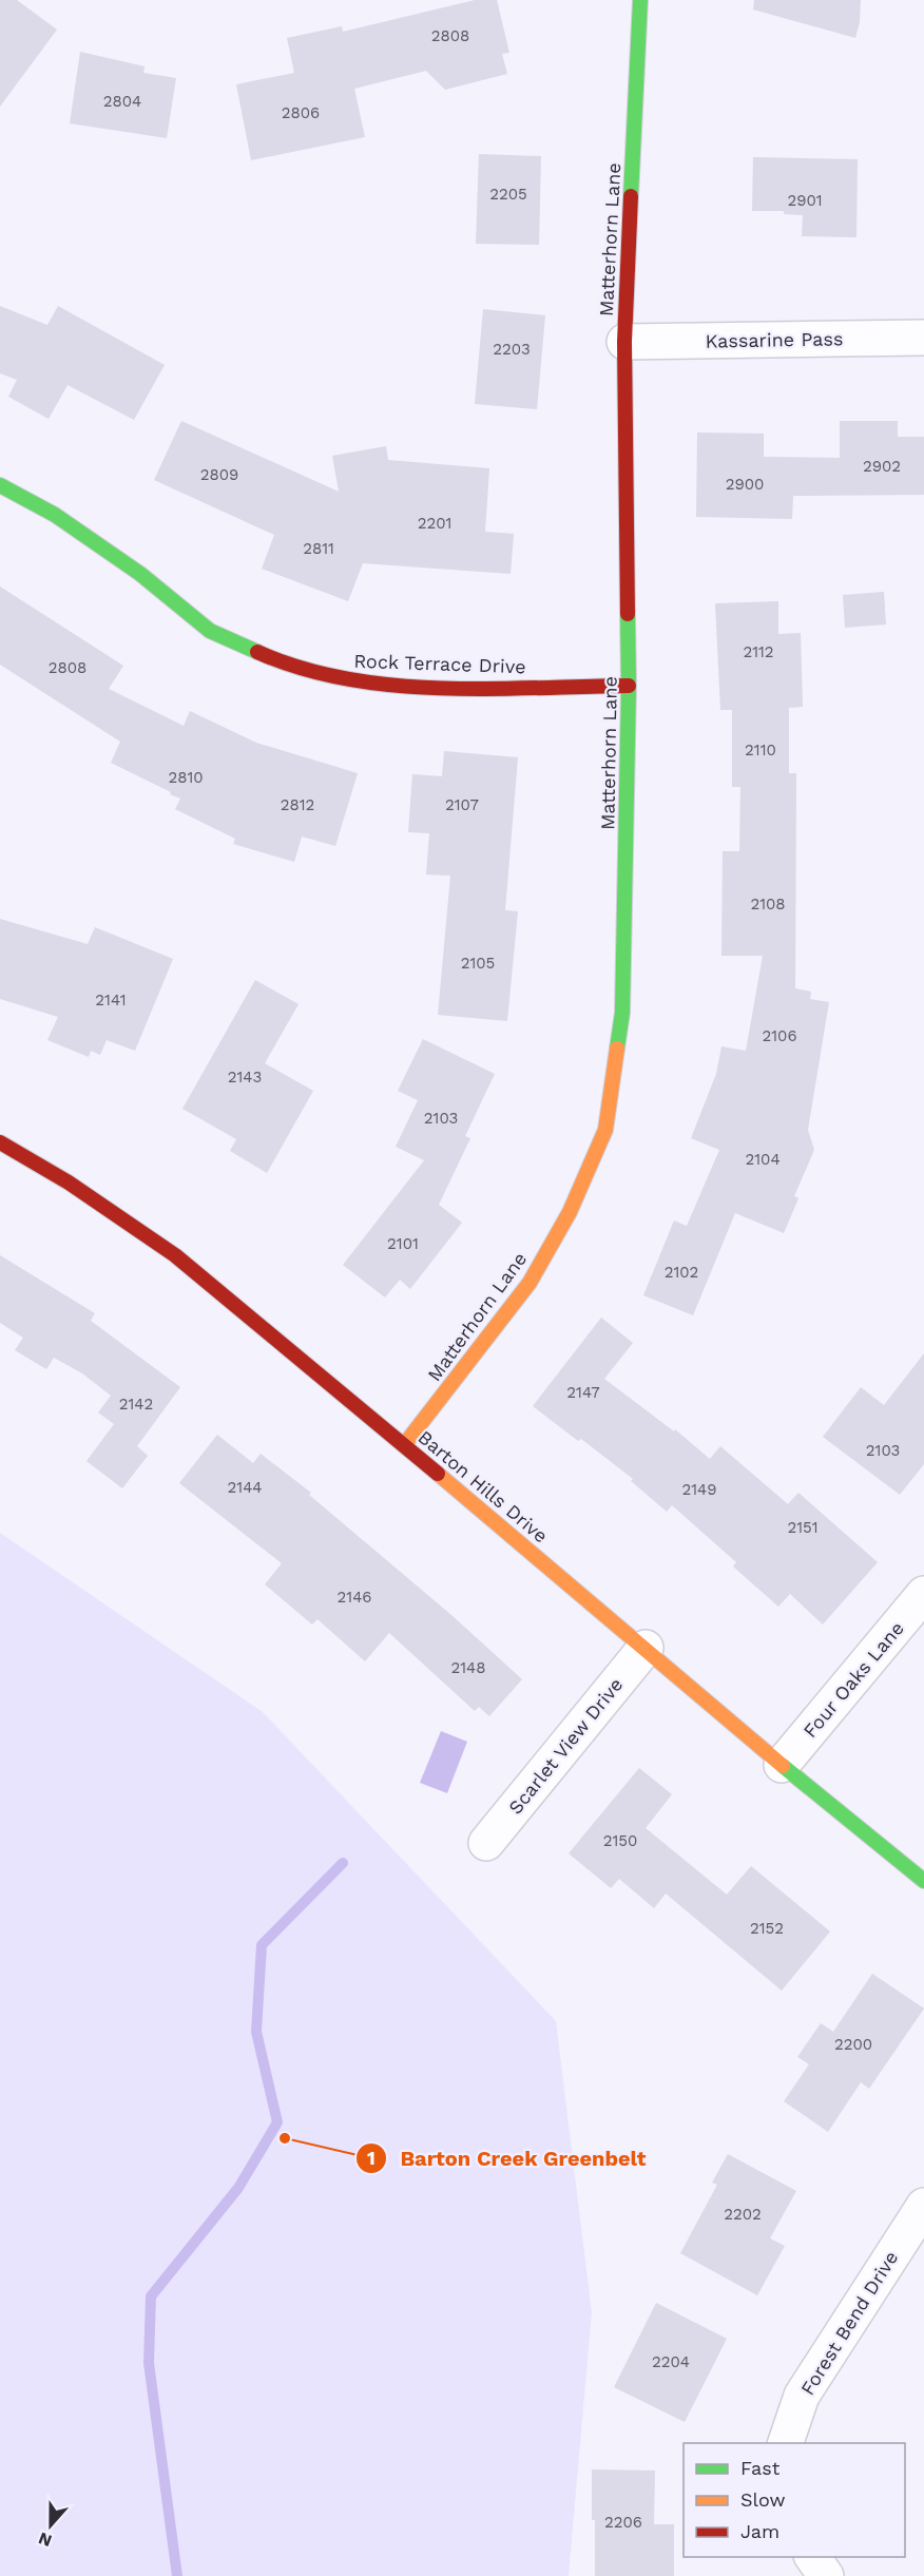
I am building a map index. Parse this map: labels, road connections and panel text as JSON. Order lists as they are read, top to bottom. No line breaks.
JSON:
{"streets":{"street":["Matterhorn Lane","Kassarine Pass","Rock Terrace Drive","Barton Hills Drive","Four Oaks Lane","Scarlet View Drive","Forest Bend Drive"]},"crossings":[["Matterhorn Lane","Kassarine Pass"],["Matterhorn Lane","Rock Terrace Drive"],["Matterhorn Lane","Barton Hills Drive"],["Barton Hills Drive","Four Oaks Lane"],["Barton Hills Drive","Scarlet View Drive"]],"places":["Barton Creek Greenbelt"],"house_numbers":["2808","2804","2806","2205","2901","2203","2902","2809","2900","2201","2811","2112","2808","2110","2810","2812","2107","2108","2105","2141","2106","2143","2103","2104","2101","2102","2147","2142","2103","2144","2149","2151","2146","2148","2150","2152","2200","2202","2204","2206"],"legend":["Fast","Slow","Jam"],"north":"bottom"}
